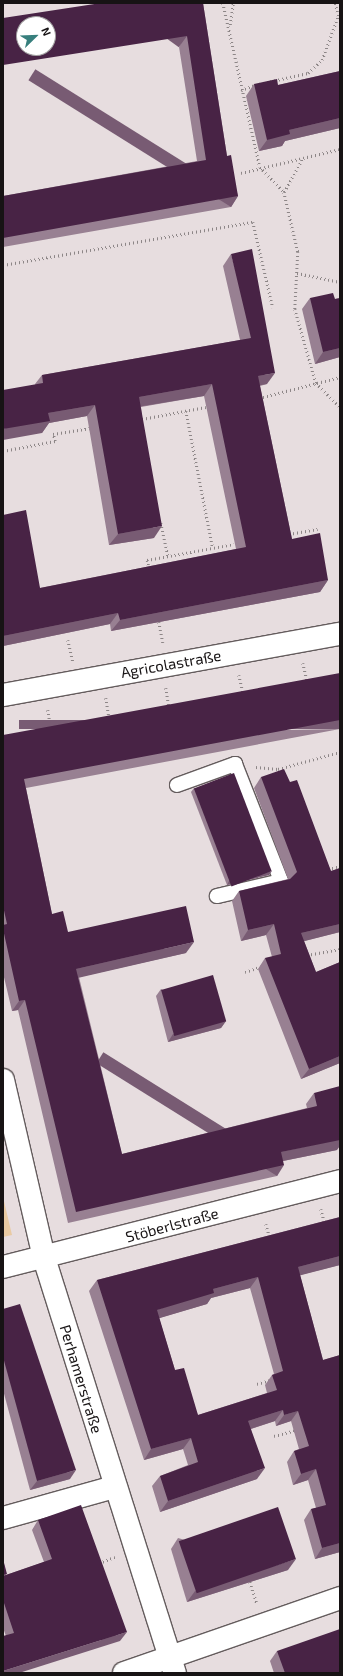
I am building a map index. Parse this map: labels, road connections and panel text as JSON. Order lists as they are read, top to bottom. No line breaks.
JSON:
{"streets":{"street":["Agricolastraße","Stöberlstraße","Perhamerstraße"]},"crossings":[["Stöberlstraße","Perhamerstraße"]],"north":"top right"}
